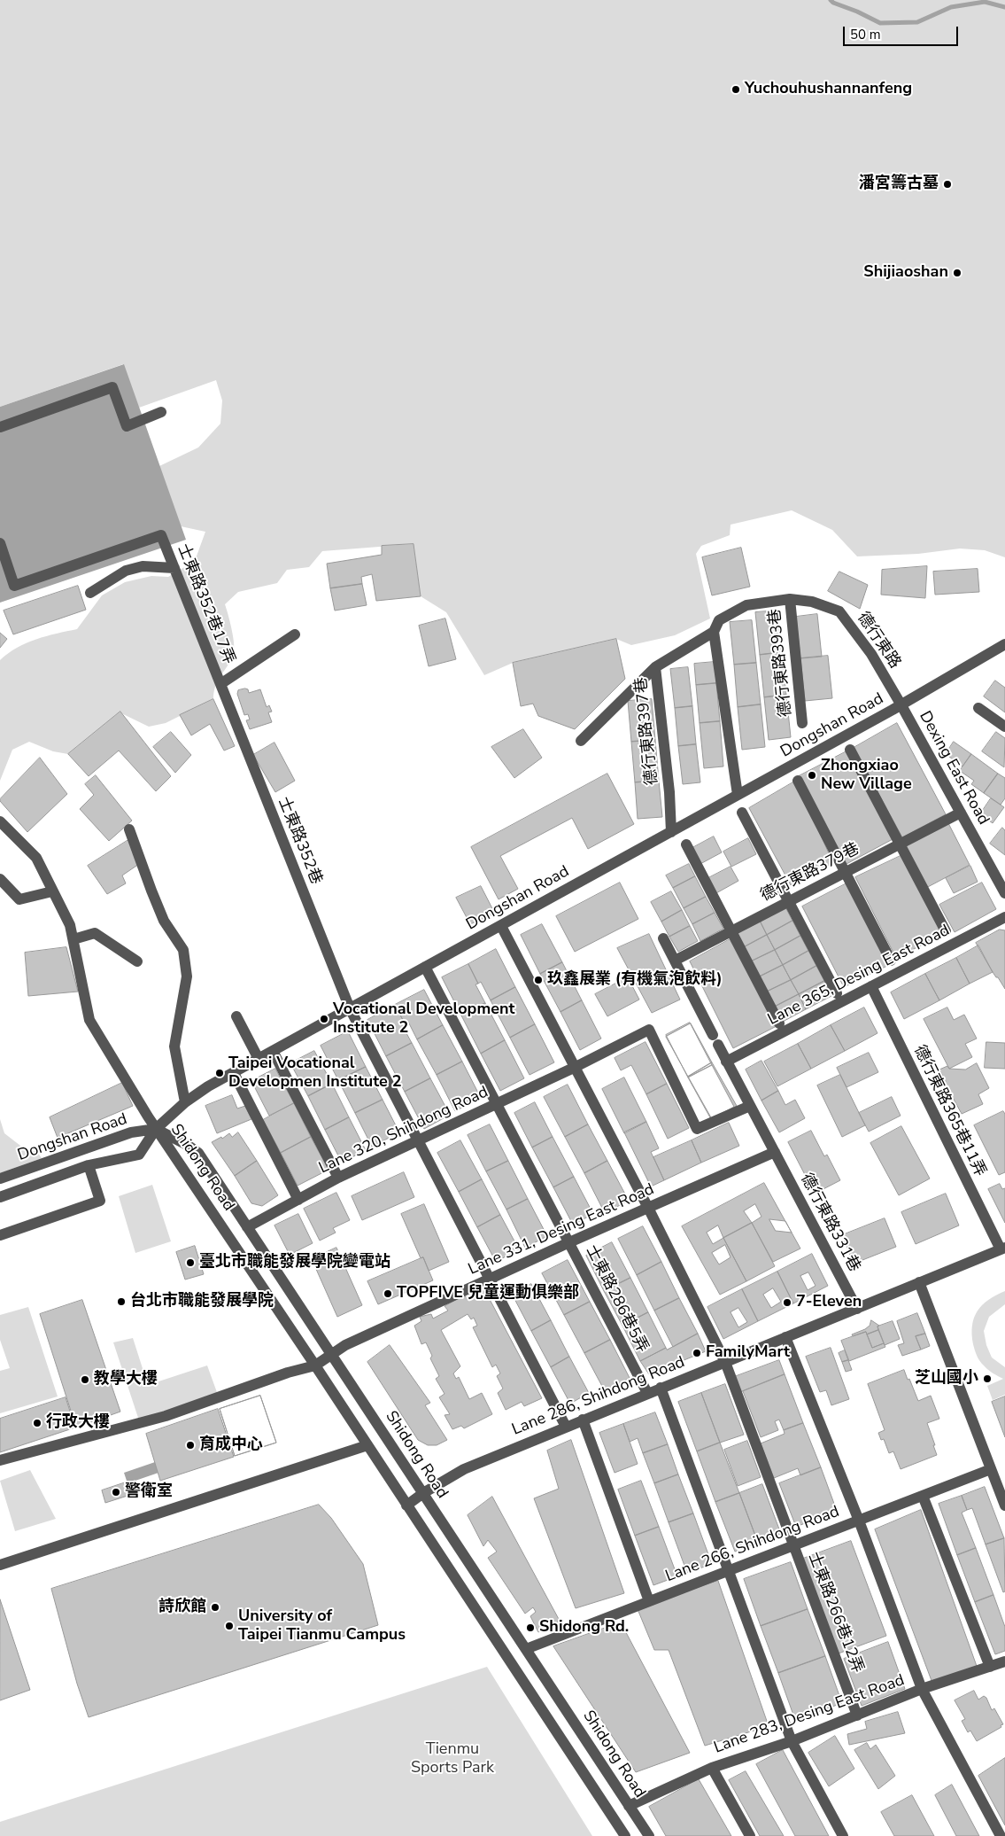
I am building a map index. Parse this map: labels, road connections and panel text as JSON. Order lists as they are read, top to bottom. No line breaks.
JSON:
{"streets":{"street":["士東路352巷17弄","德行東路","德行東路393巷","Dongshan Road","德行東路397巷","Dexing East Road","士東路352巷","德行東路379巷","Lane 365, Desing East Road","德行東路365巷11弄","Lane 320, Shihdong Road","Shidong Road","德行東路331巷","Lane 331, Desing East Road","士東路286巷5弄","Lane 286, Shihdong Road","Lane 266, Shihdong Road","士東路266巷12弄","Lane 283, Desing East Road"]},"crossings":[["士東路352巷17弄","士東路352巷"],["德行東路","德行東路393巷"],["德行東路","Dongshan Road"],["德行東路","德行東路397巷"],["德行東路","Dexing East Road"],["Dongshan Road","德行東路397巷"],["Dongshan Road","Dexing East Road"],["Dongshan Road","士東路352巷"],["Dongshan Road","Shidong Road"],["Dongshan Road","士東路286巷5弄"],["Dongshan Road","士東路266巷12弄"],["Dexing East Road","德行東路379巷"],["士東路352巷","Lane 320, Shihdong Road"],["士東路352巷","Lane 331, Desing East Road"],["士東路352巷","Lane 286, Shihdong Road"],["德行東路379巷","德行東路331巷"],["Lane 365, Desing East Road","德行東路365巷11弄"],["Lane 365, Desing East Road","德行東路331巷"],["Lane 320, Shihdong Road","Shidong Road"],["Lane 320, Shihdong Road","德行東路331巷"],["Lane 320, Shihdong Road","士東路286巷5弄"],["Lane 320, Shihdong Road","士東路266巷12弄"],["Shidong Road","Lane 331, Desing East Road"],["Shidong Road","Lane 286, Shihdong Road"],["Shidong Road","Lane 266, Shihdong Road"],["Shidong Road","Lane 283, Desing East Road"],["德行東路331巷","Lane 331, Desing East Road"],["德行東路331巷","Lane 286, Shihdong Road"],["Lane 331, Desing East Road","士東路286巷5弄"],["Lane 331, Desing East Road","士東路266巷12弄"],["士東路286巷5弄","Lane 286, Shihdong Road"],["Lane 286, Shihdong Road","士東路266巷12弄"],["Lane 266, Shihdong Road","士東路266巷12弄"],["士東路266巷12弄","Lane 283, Desing East Road"]],"parks":["Tienmu Sports Park"],"places":["Yuchouhushannanfeng","潘宮籌古墓","Shijiaoshan","Zhongxiao New Village","玖鑫展業 (有機氣泡飲料)","Vocational Development Institute 2","Taipei Vocational Developmen Institute 2","臺北市職能發展學院變電站","TOPFIVE 兒童運動俱樂部","台北市職能發展學院","7-Eleven","FamilyMart","芝山國小","教學大樓","行政大樓","育成中心","警衛室","詩欣館","University of Taipei Tianmu Campus","Shidong Rd."],"scale_bar":"50 m"}
